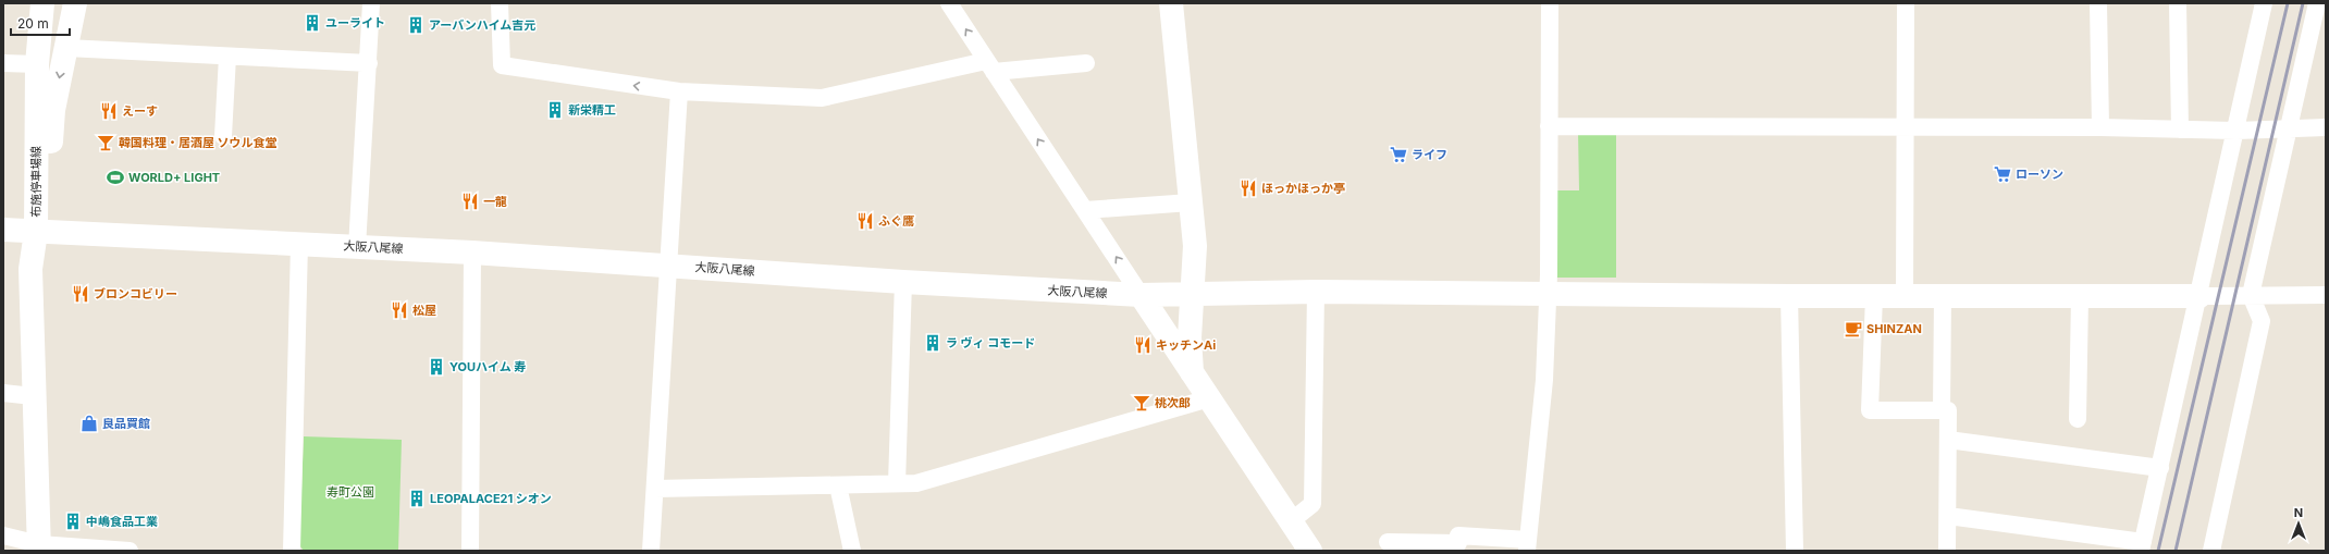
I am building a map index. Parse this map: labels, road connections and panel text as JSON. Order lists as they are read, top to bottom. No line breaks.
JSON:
{"streets":{"main road":["布施停車場線","大阪八尾線"]},"crossings":[["布施停車場線","大阪八尾線"]],"parks":["寿町公園"],"places":{"building":["ユーライト","アーバンハイム吉元","新栄精工","ラ ヴィ コモード","YOUハイム 寿","LEOPALACE21 シオン","中嶋食品工業"],"restaurant":["えーす","ほっかほっか亭","一龍","ふぐ鷹","ブロンコビリー","松屋","キッチンAi"],"bar":["韓国料理・居酒屋 ソウル食堂","桃次郎"],"supermarket":["ライフ","ローソン"],"sports":["WORLD+ LIGHT"],"cafe":["SHINZAN"],"shop":["良品買館"]},"scale_bar":"20 m","north":"top"}
